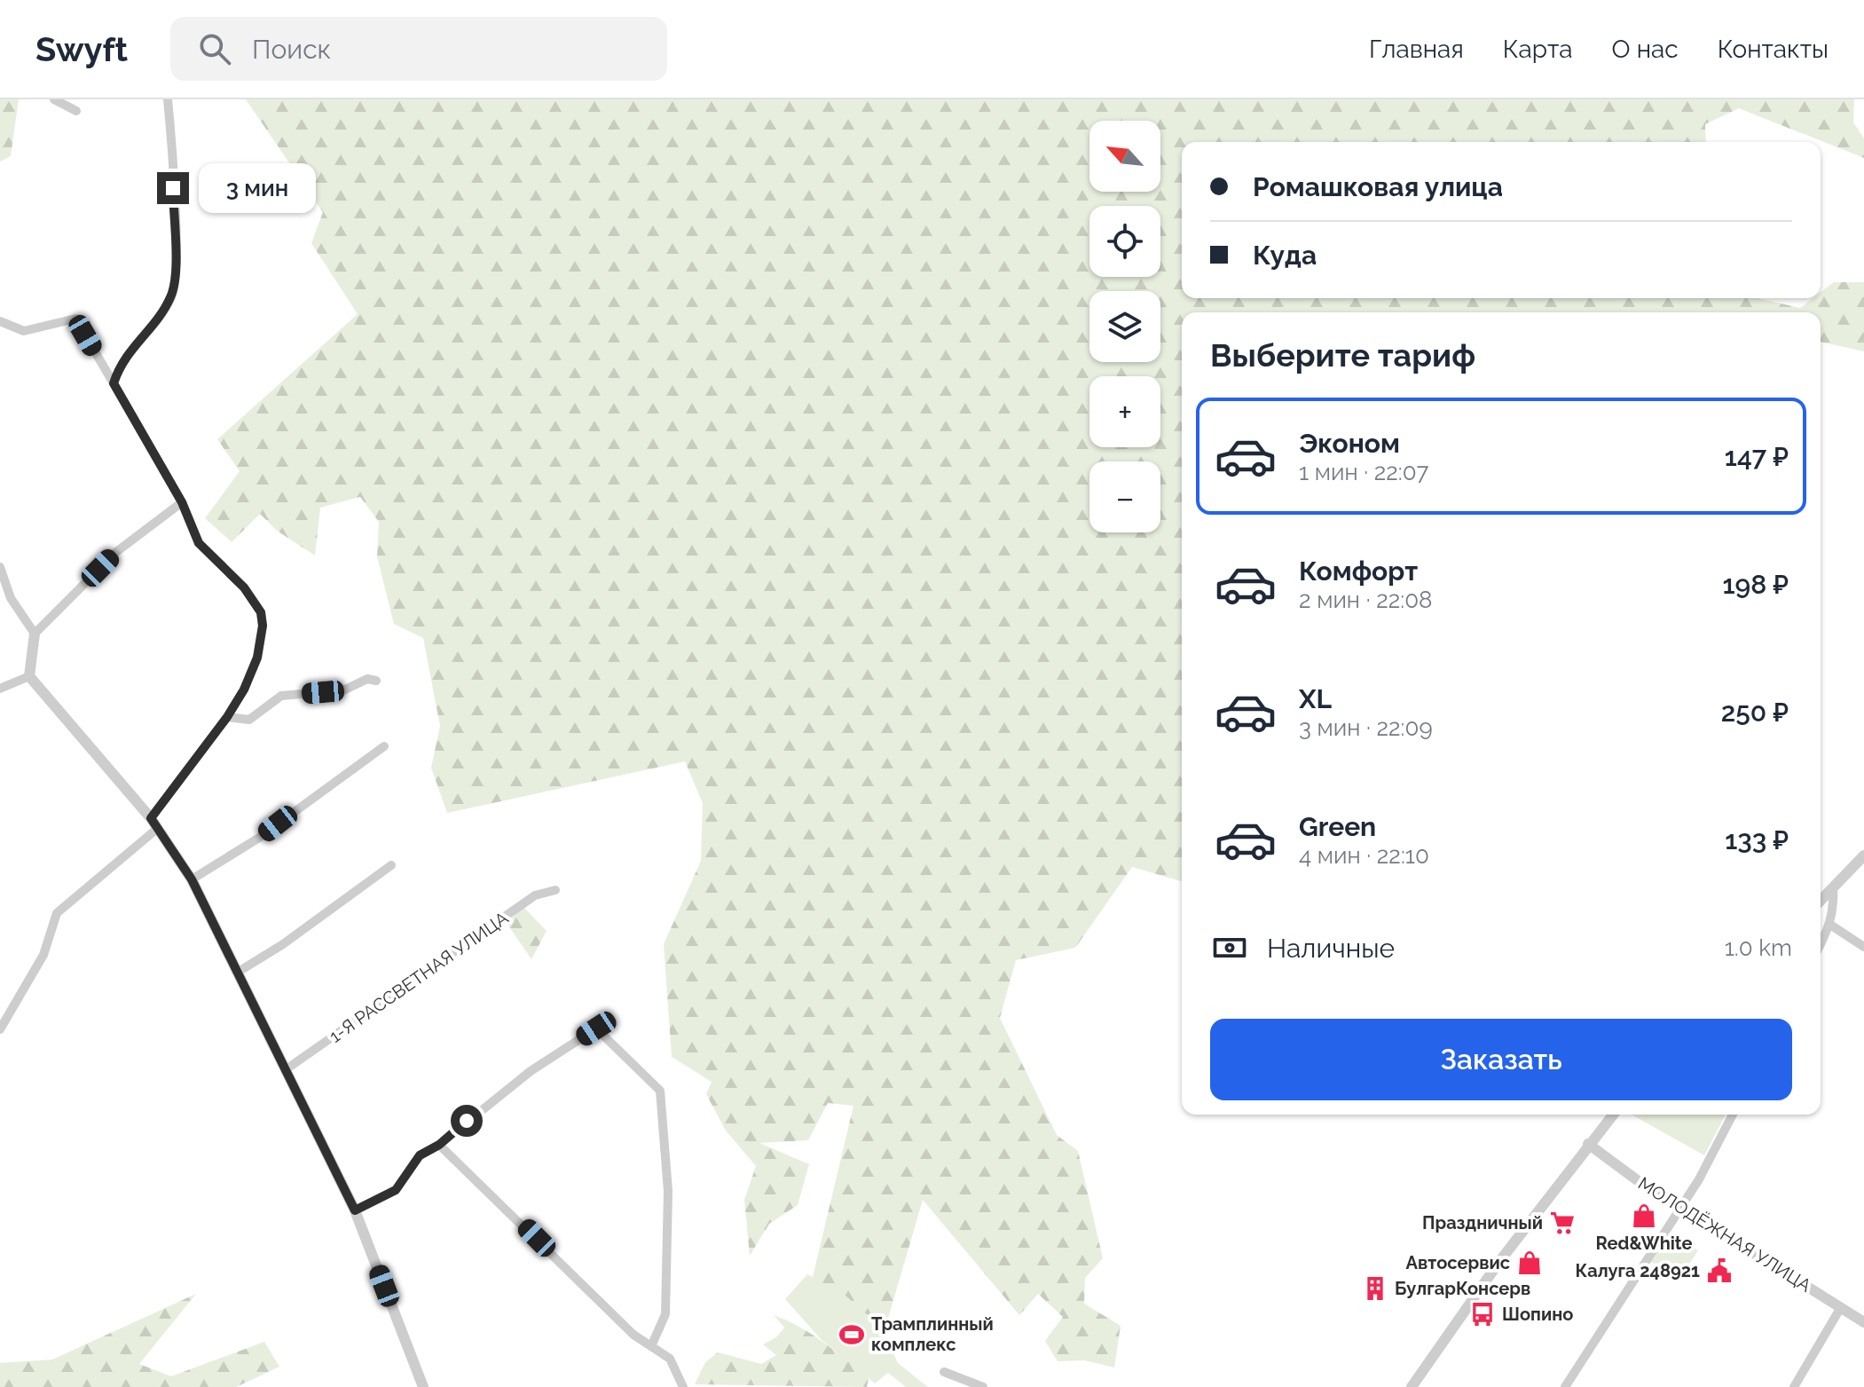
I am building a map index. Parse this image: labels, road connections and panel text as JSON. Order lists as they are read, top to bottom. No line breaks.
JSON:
{"streets":{"street":["1-Я РАССВЕТНАЯ УЛИЦА","МОЛОДЁЖНАЯ УЛИЦА"]},"places":{"shop":["Red&White","Автосервис"],"supermarket":["Праздничный"],"public building":["Калуга 248921"],"building":["БулгарКонсерв"],"bus stop":["Шопино"],"sports":["Трамплинный комплекс"]},"north":"top left","page":{"header":"Swyft","search":"Поиск","nav":["Главная","Карта","О нас","Контакты"],"map_buttons":["+","−"],"banner":["Ромашковая улица","Куда"],"bubble":"3 мин","heading":"Выберите тариф","list":[{"name":"Эконом","note":"1 мин · 22:07","value":"147 ₽"},{"name":"Комфорт","note":"2 мин · 22:08","value":"198 ₽"},{"name":"XL","note":"3 мин · 22:09","value":"250 ₽"},{"name":"Green","note":"4 мин · 22:10","value":"133 ₽"}],"pay":["Наличные","1.0 km"],"buttons":"Заказать"}}
